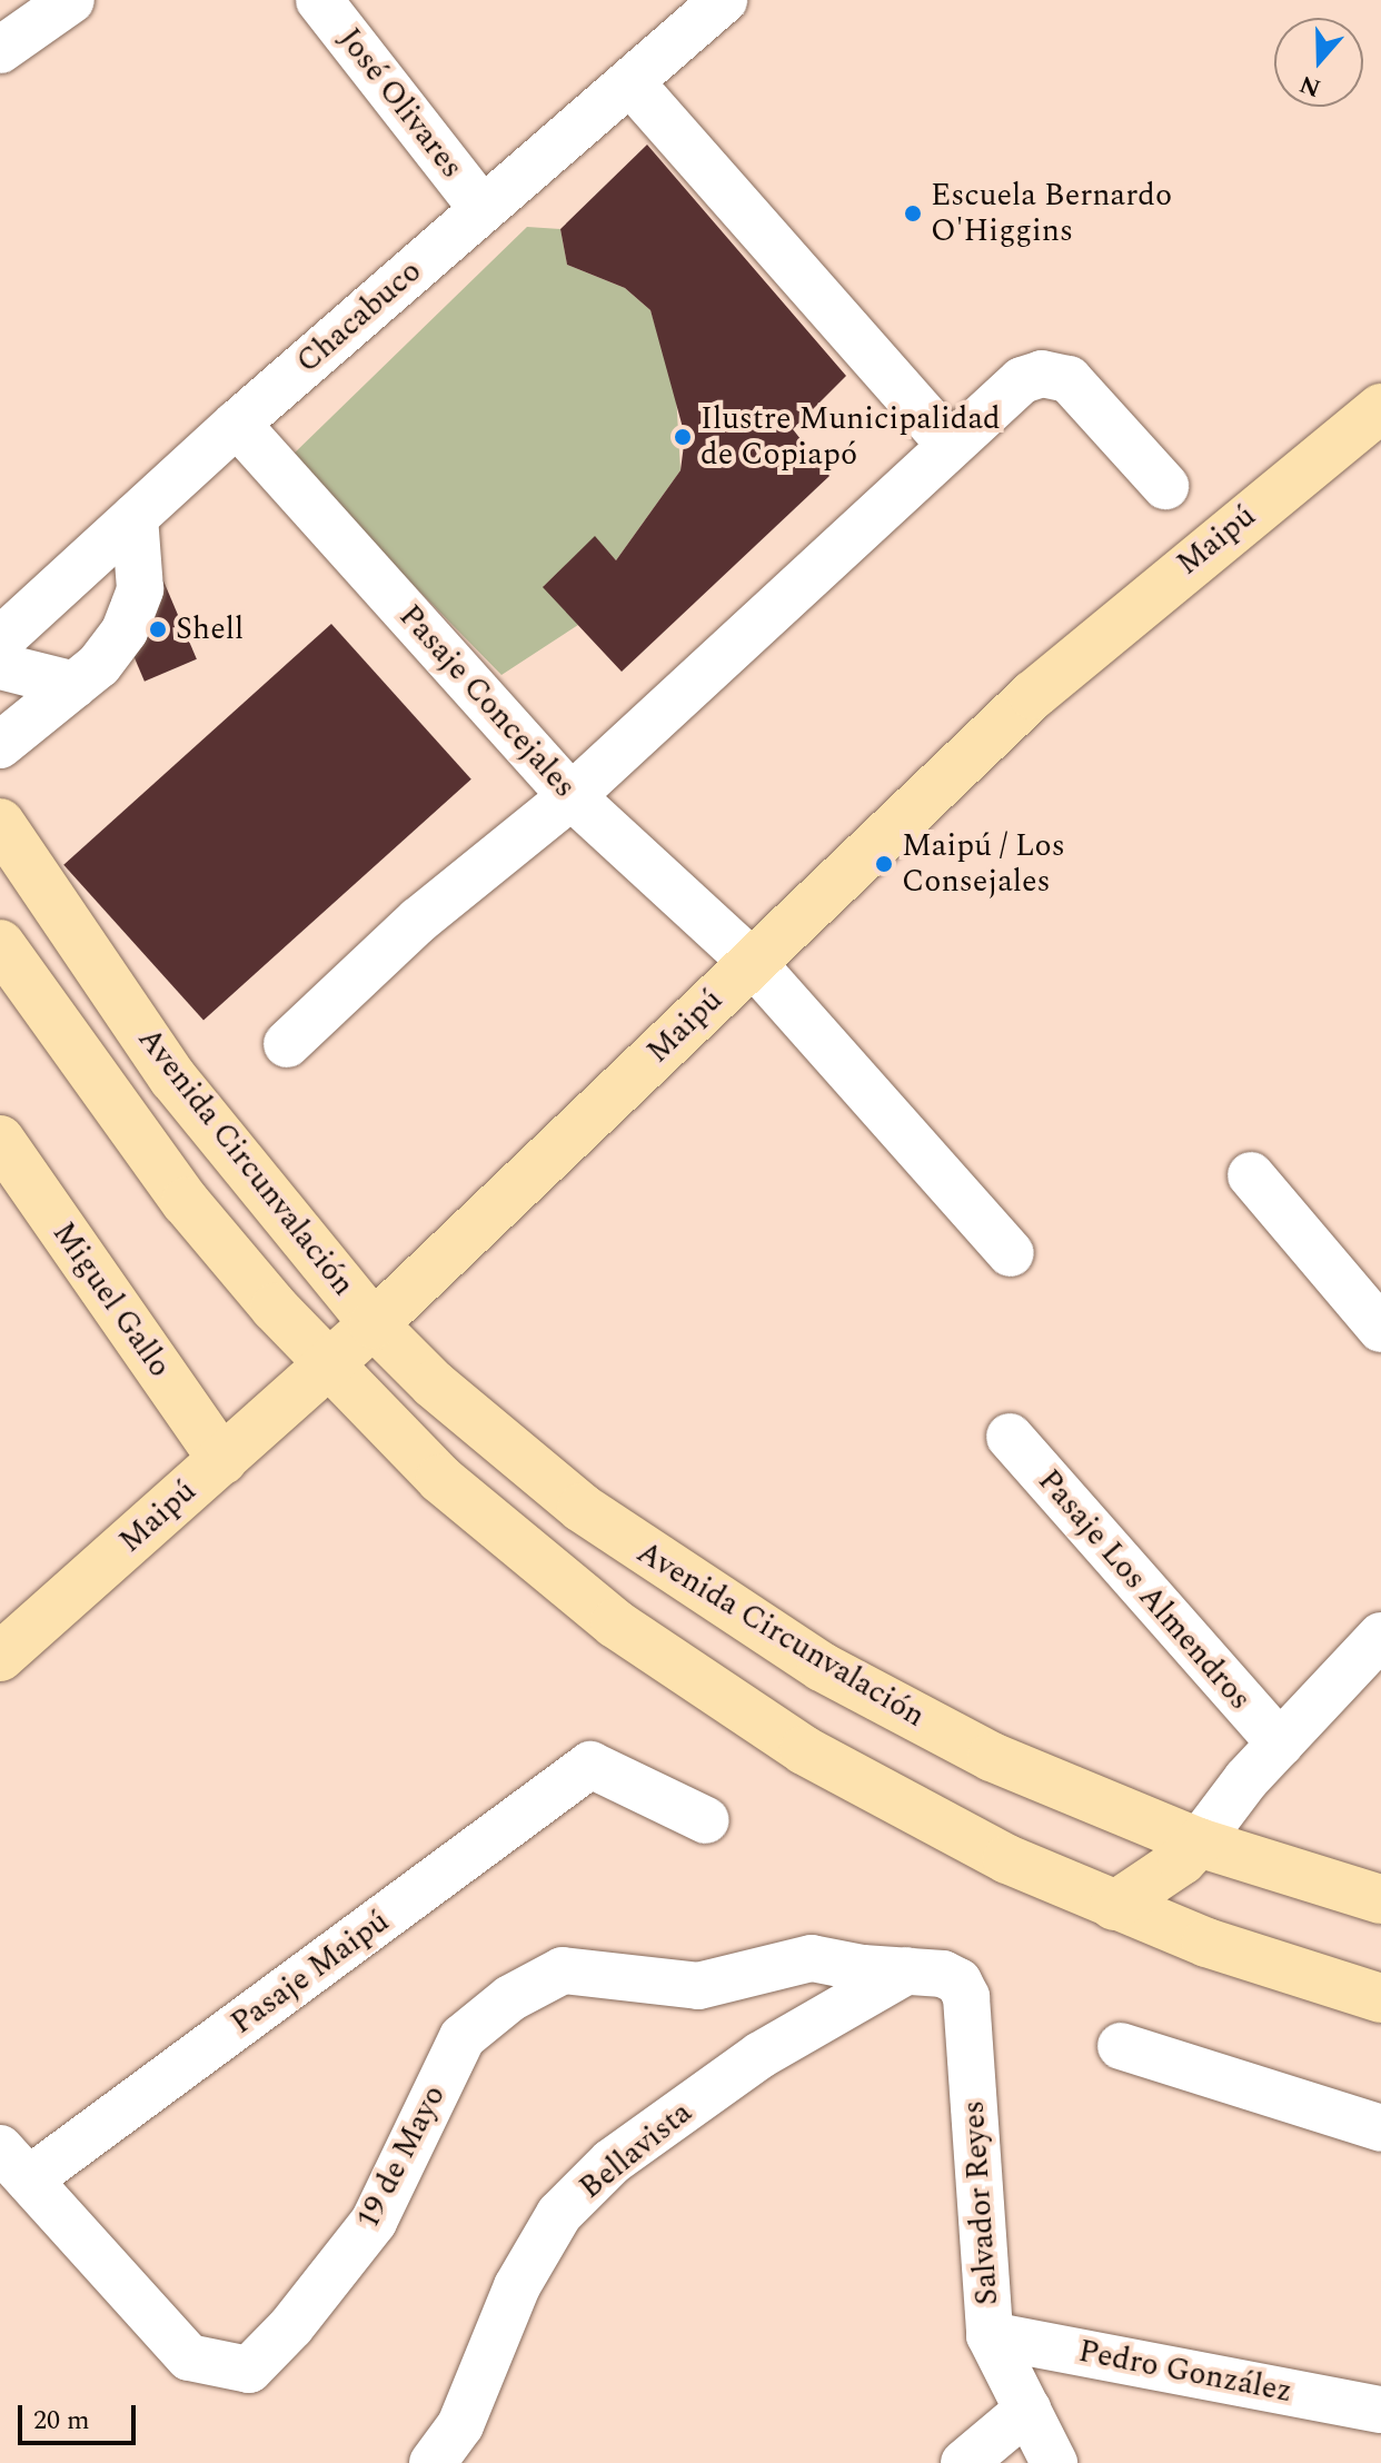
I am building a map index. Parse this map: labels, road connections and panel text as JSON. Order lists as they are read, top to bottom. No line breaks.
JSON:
{"streets":{"main road":["Maipú","Avenida Circunvalación","Miguel Gallo"],"street":["José Olivares","Chacabuco","Pasaje Concejales","Pasaje Los Almendros","Pasaje Maipú","Bellavista","19 de Mayo","Salvador Reyes","Pedro González"]},"crossings":[["José Olivares","Chacabuco"],["Chacabuco","Pasaje Concejales"],["Maipú","Pasaje Concejales"],["Maipú","Avenida Circunvalación"],["Maipú","Miguel Gallo"],["Pasaje Maipú","19 de Mayo"],["Bellavista","19 de Mayo"],["Bellavista","Salvador Reyes"],["19 de Mayo","Salvador Reyes"],["Salvador Reyes","Pedro González"]],"places":["Escuela Bernardo O'Higgins","Ilustre Municipalidad de Copiapó","Shell","Maipú / Los Consejales"],"scale_bar":"20 m","north":"bottom"}
